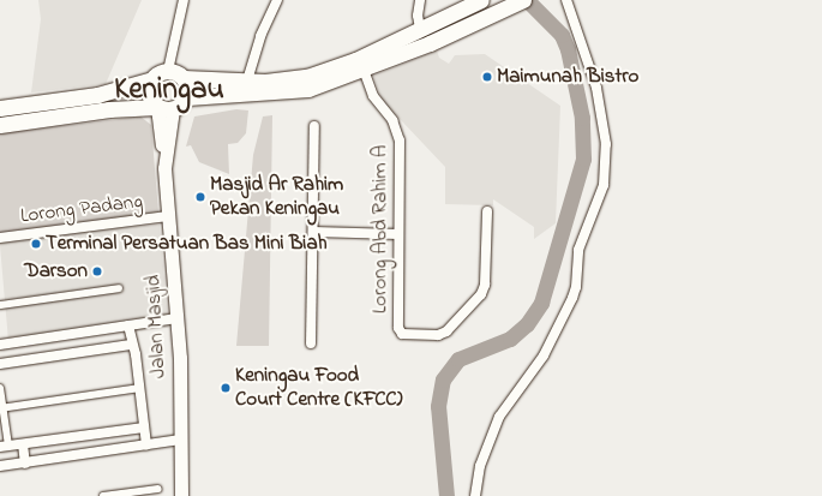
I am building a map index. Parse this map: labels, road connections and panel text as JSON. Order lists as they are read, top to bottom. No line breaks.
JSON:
{"streets":{"street":["Lorong Padang","Lorong Abd Rahim A","Jalan Masjid"]},"crossings":[["Lorong Padang","Jalan Masjid"]],"districts":["Keningau"],"places":["Maimunah Bistro","Masjid Ar Rahim Pekan Keningau","Terminal Persatuan Bas Mini Biah","Darson","Keningau Food Court Centre (KFCC)"]}
